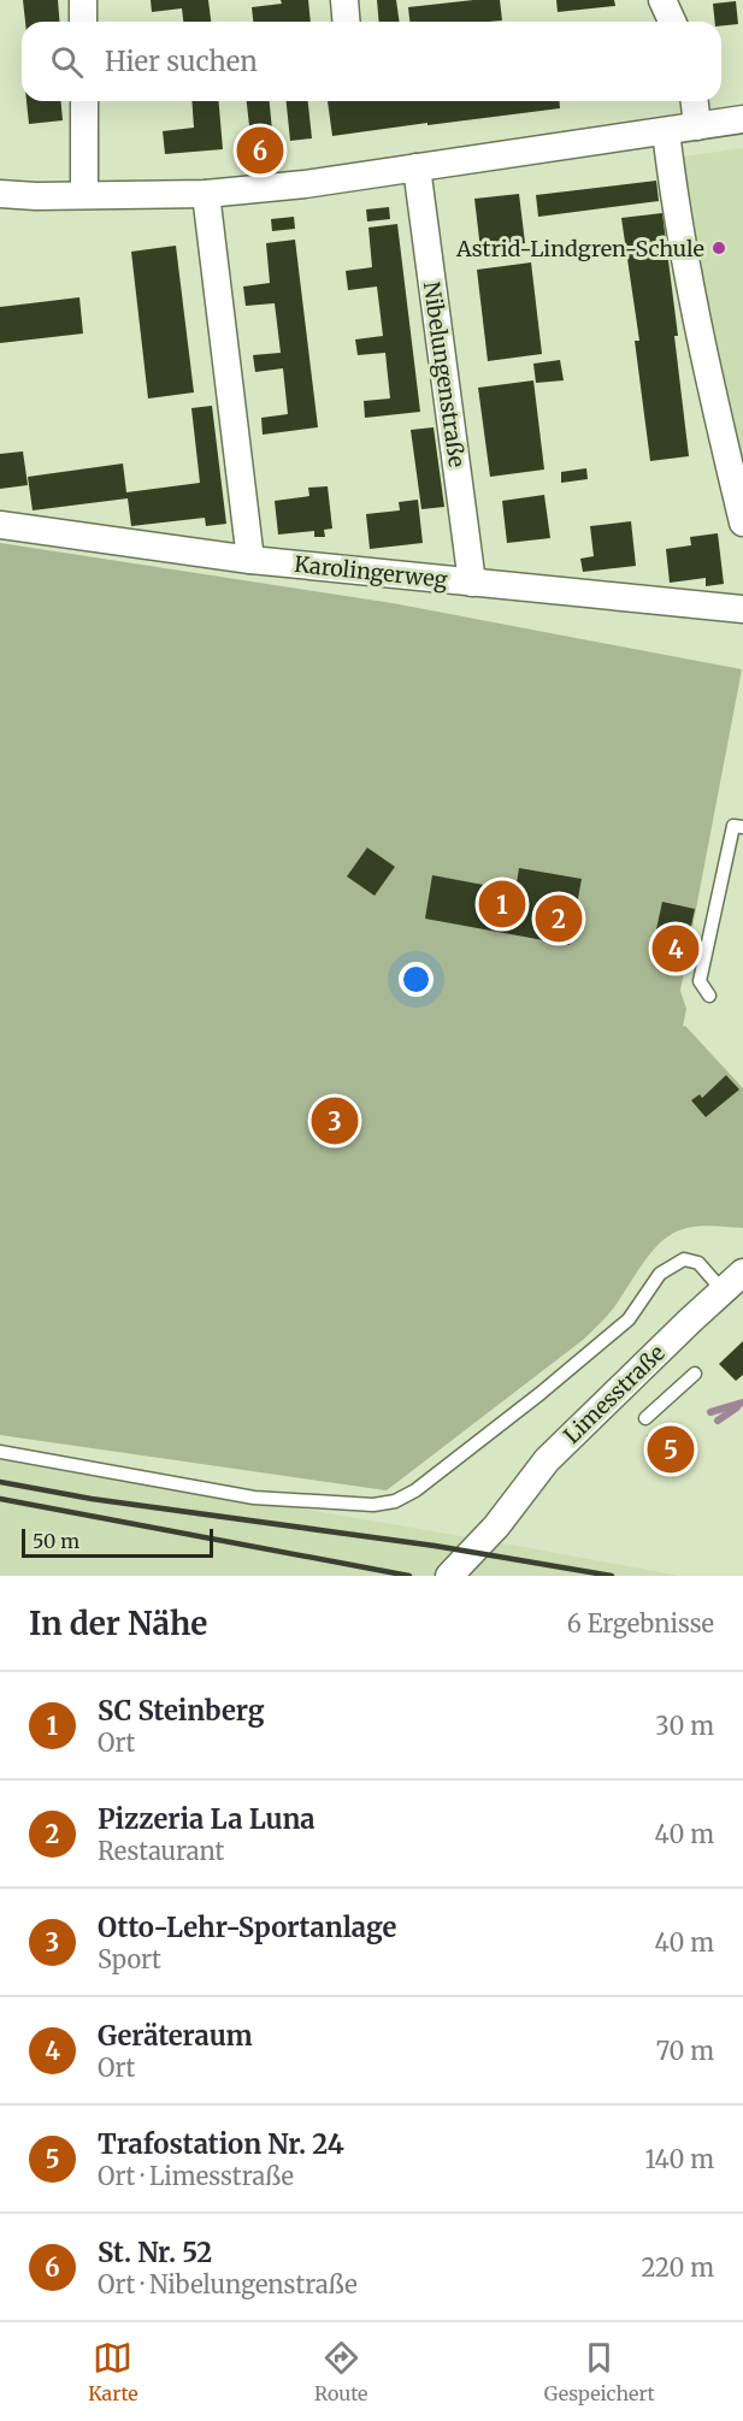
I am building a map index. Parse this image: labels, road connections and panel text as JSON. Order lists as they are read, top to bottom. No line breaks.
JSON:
{"streets":{"street":["Nibelungenstraße","Karolingerweg","Limesstraße"]},"crossings":[["Nibelungenstraße","Karolingerweg"]],"places":["Astrid-Lindgren-Schule"],"scale_bar":"50 m","page":{"search":"Hier suchen","pins":["6","1","2","4","3","5"],"scale":"50 m","heading":["In der Nähe","6 Ergebnisse"],"list":[{"mark":"1","name":"SC Steinberg","note":"Ort","value":"30 m"},{"mark":"2","name":"Pizzeria La Luna","note":"Restaurant","value":"40 m"},{"mark":"3","name":"Otto-Lehr-Sportanlage","note":"Sport","value":"40 m"},{"mark":"4","name":"Geräteraum","note":"Ort","value":"70 m"},{"mark":"5","name":"Trafostation Nr. 24","note":"Ort · Limesstraße","value":"140 m"},{"mark":"6","name":"St. Nr. 52","note":"Ort · Nibelungenstraße","value":"220 m"}],"nav":["Karte","Route","Gespeichert"]}}
